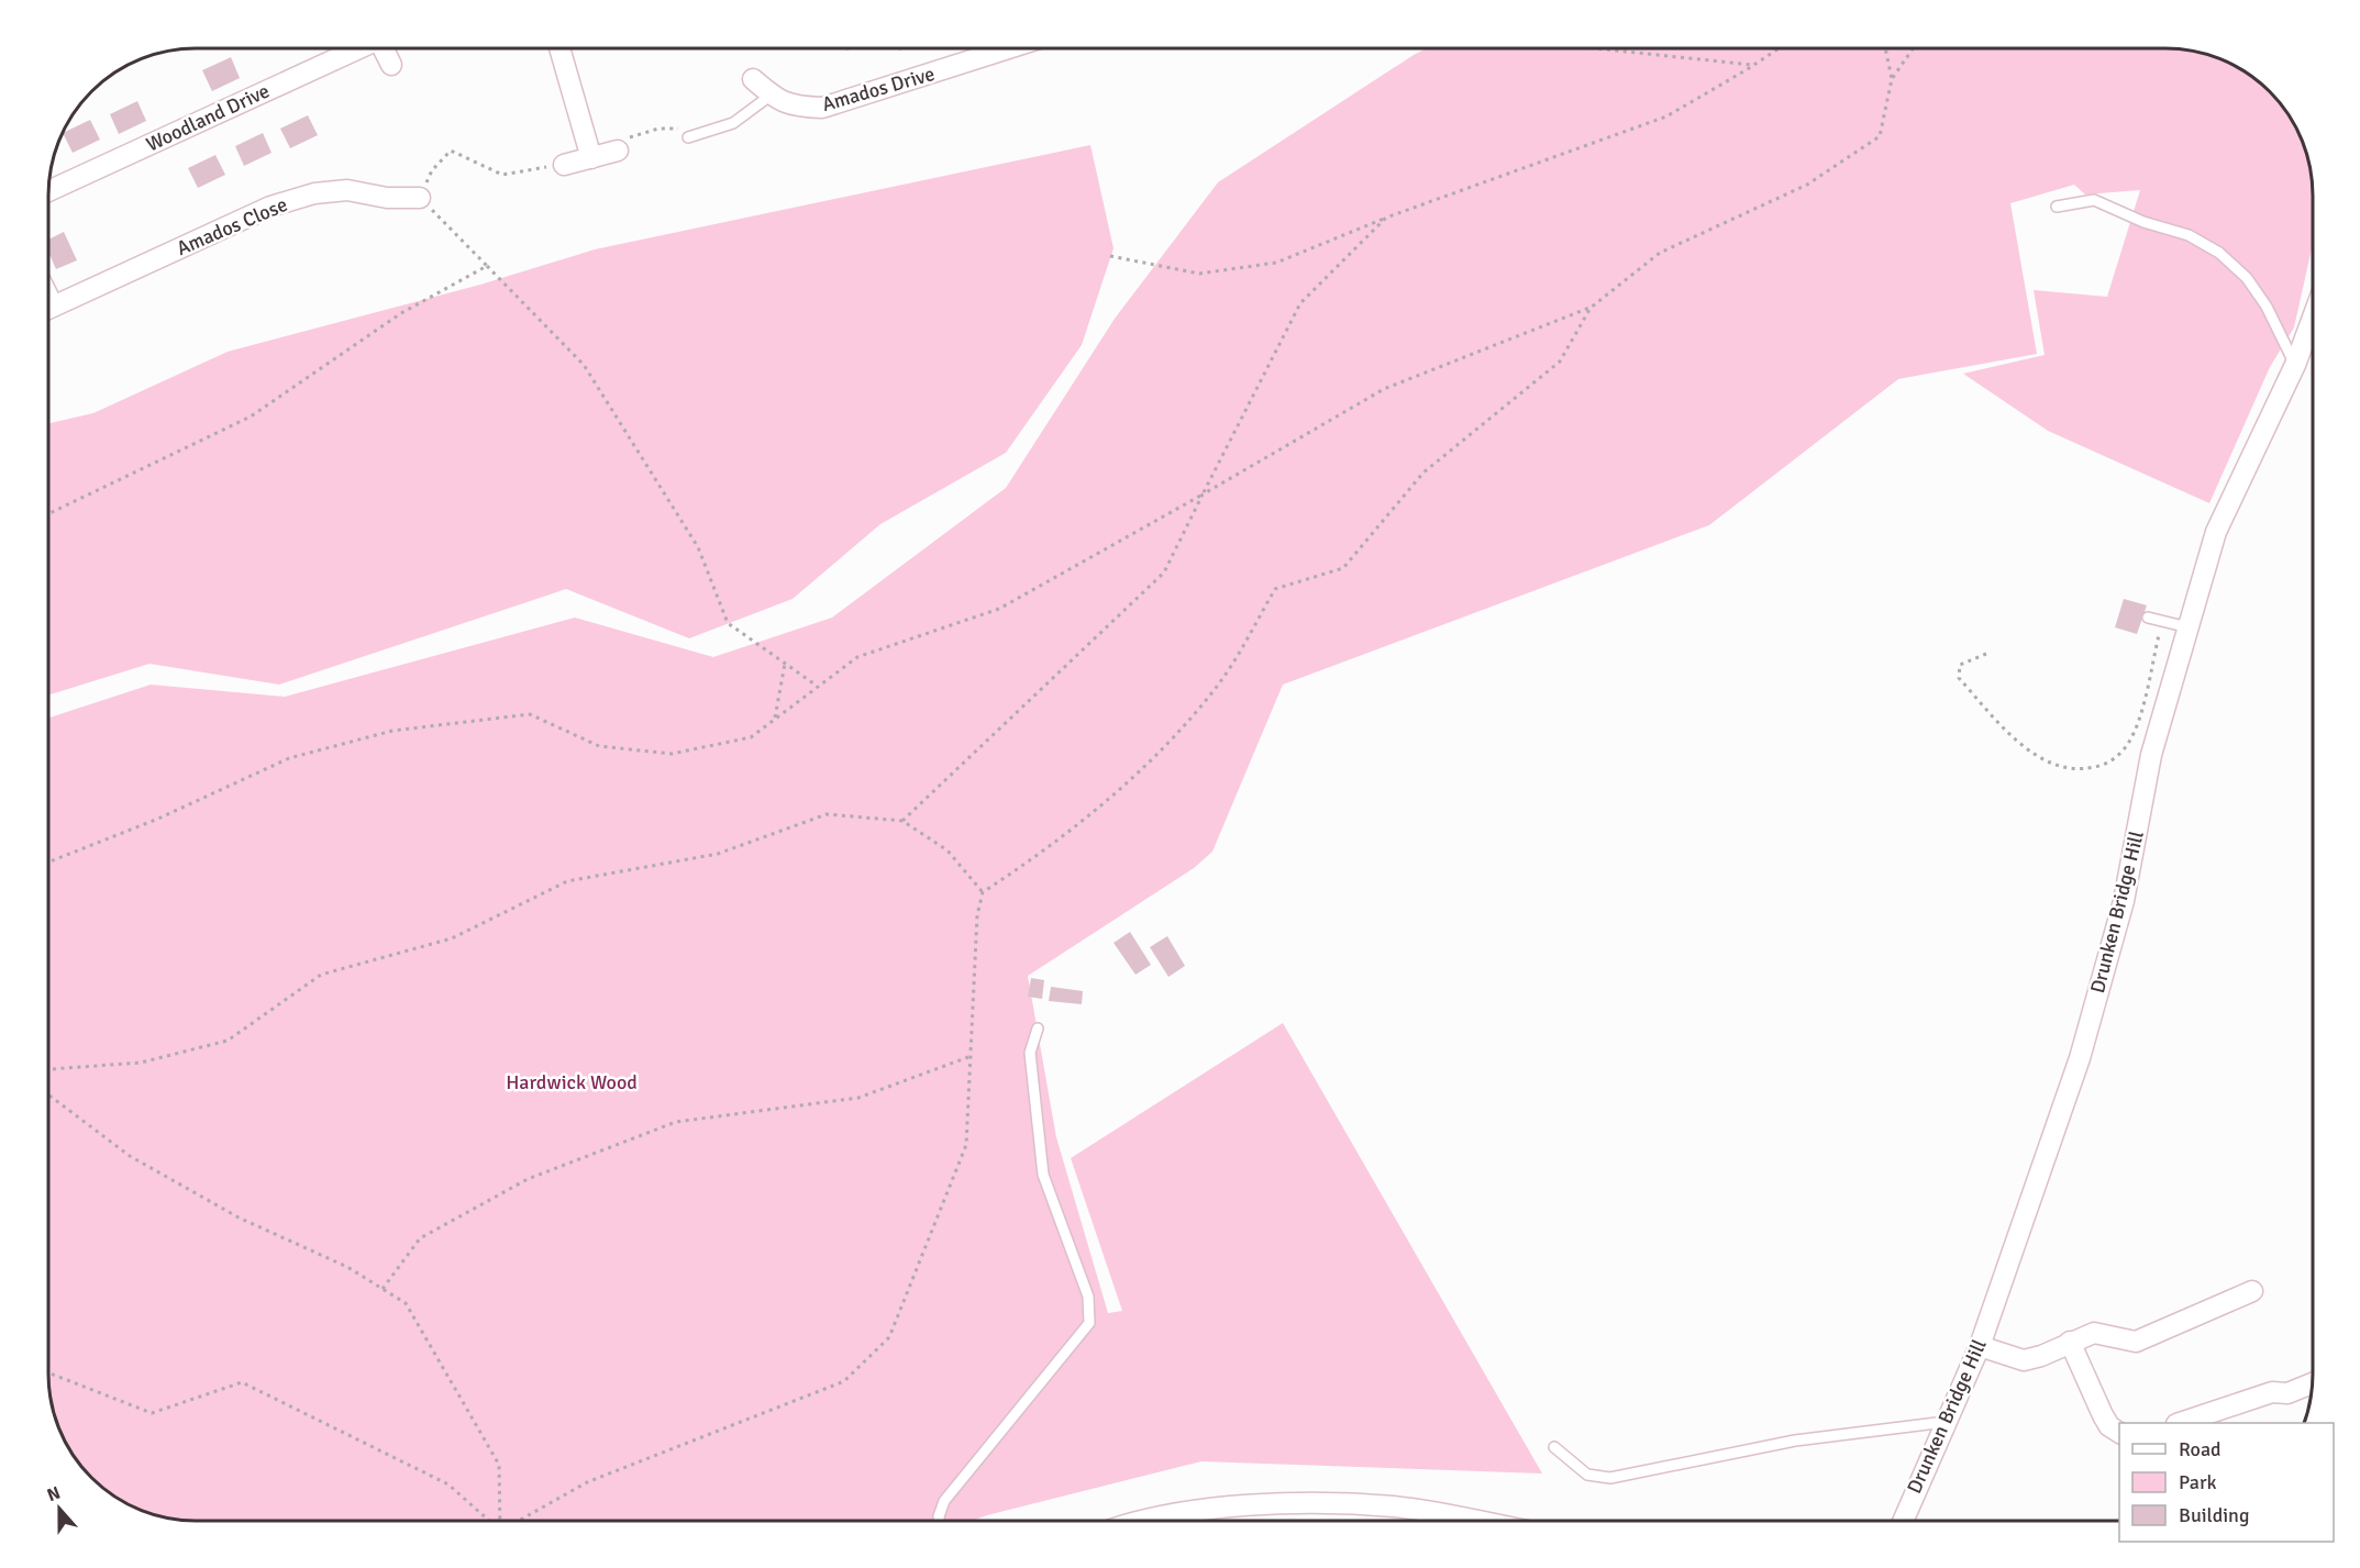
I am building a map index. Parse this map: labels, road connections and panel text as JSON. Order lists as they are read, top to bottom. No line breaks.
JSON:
{"streets":{"street":["Amados Drive","Woodland Drive","Amados Close","Drunken Bridge Hill"]},"parks":["Hardwick Wood"],"legend":["Road","Park","Building"],"north":"top"}
